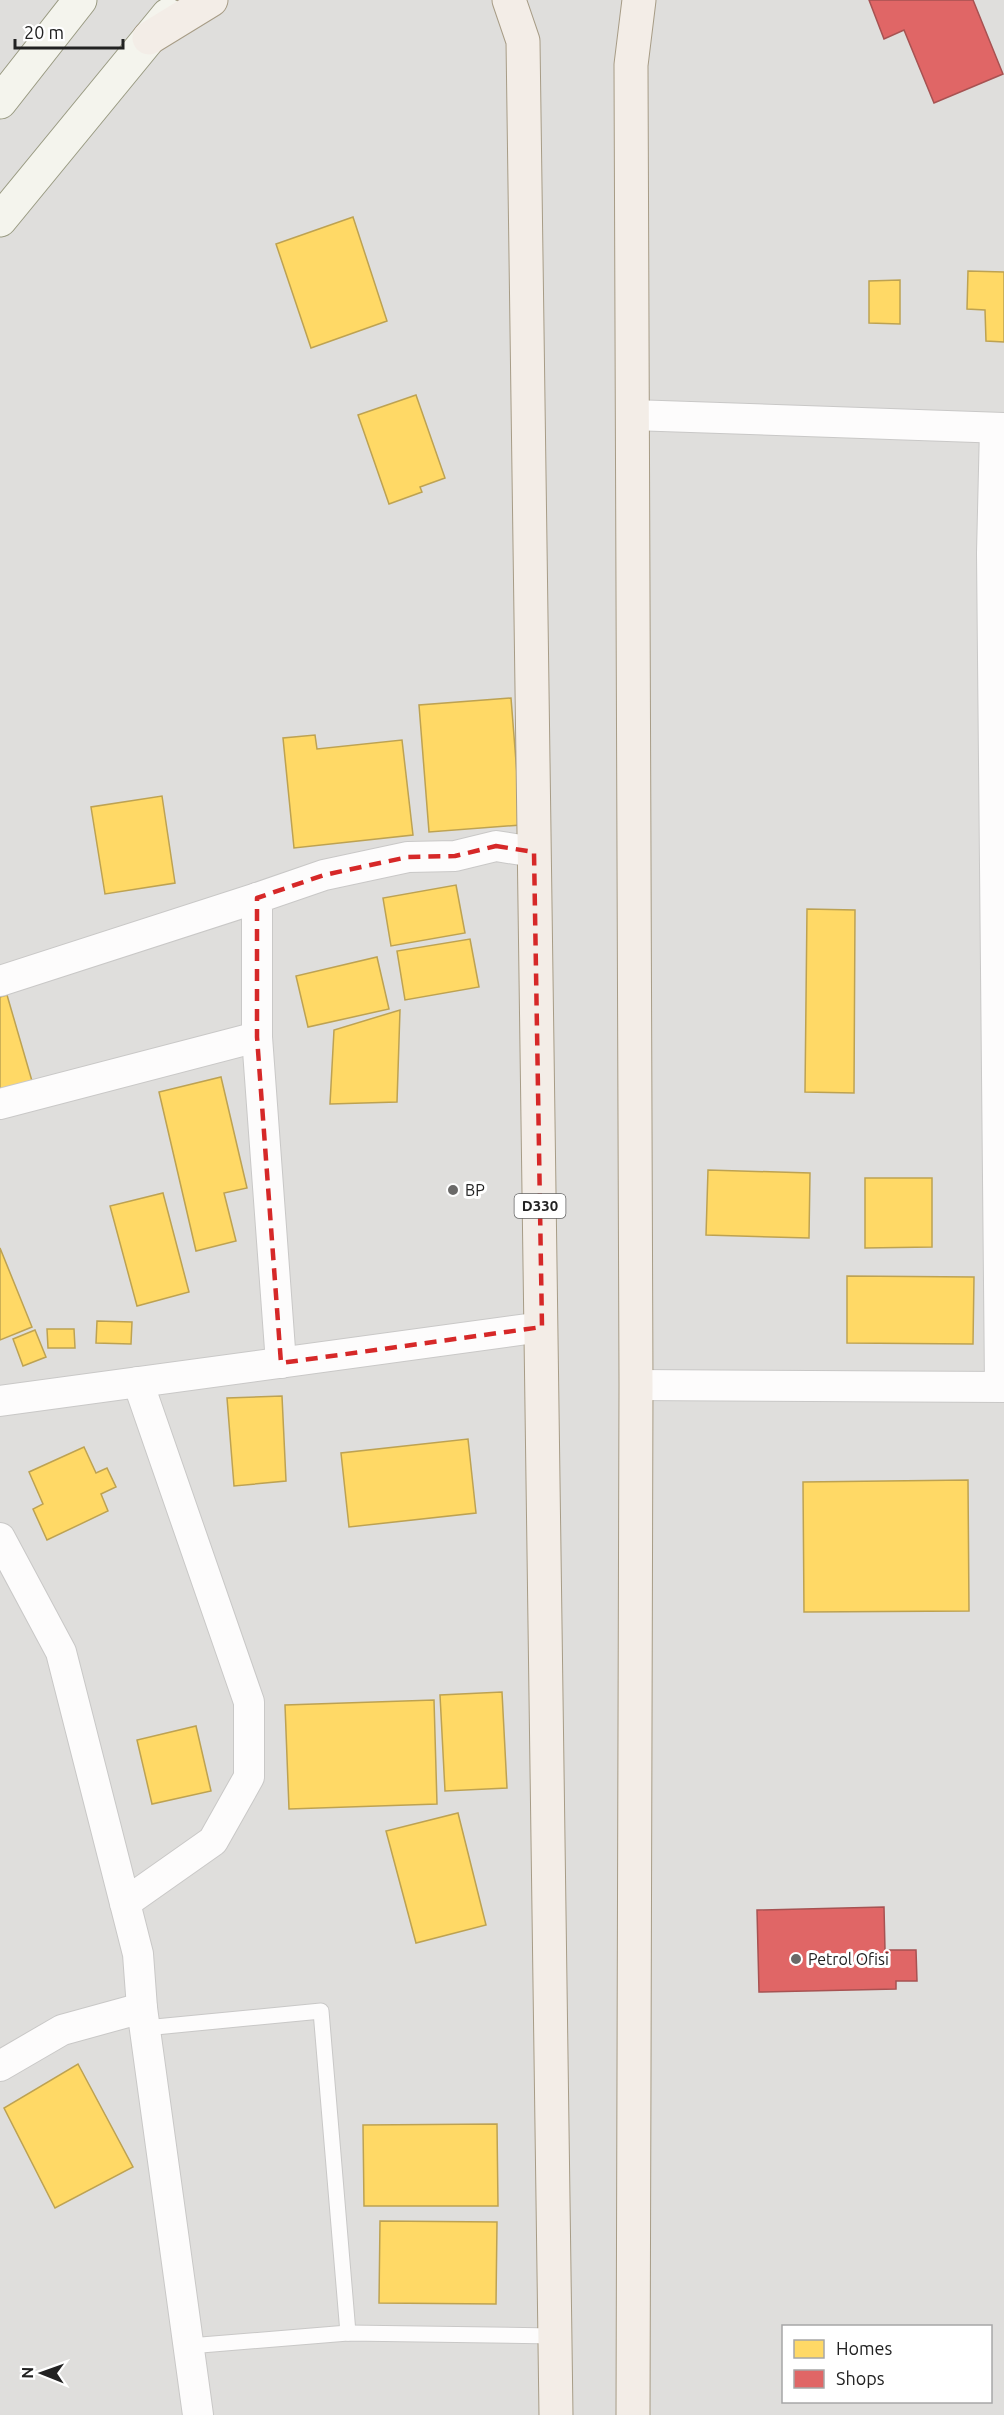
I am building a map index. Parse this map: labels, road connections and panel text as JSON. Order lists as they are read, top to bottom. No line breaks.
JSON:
{"streets":{"main road":["D330"]},"places":["BP","Petrol Ofisi"],"legend":["Homes","Shops"],"scale_bar":"20 m","north":"left"}
